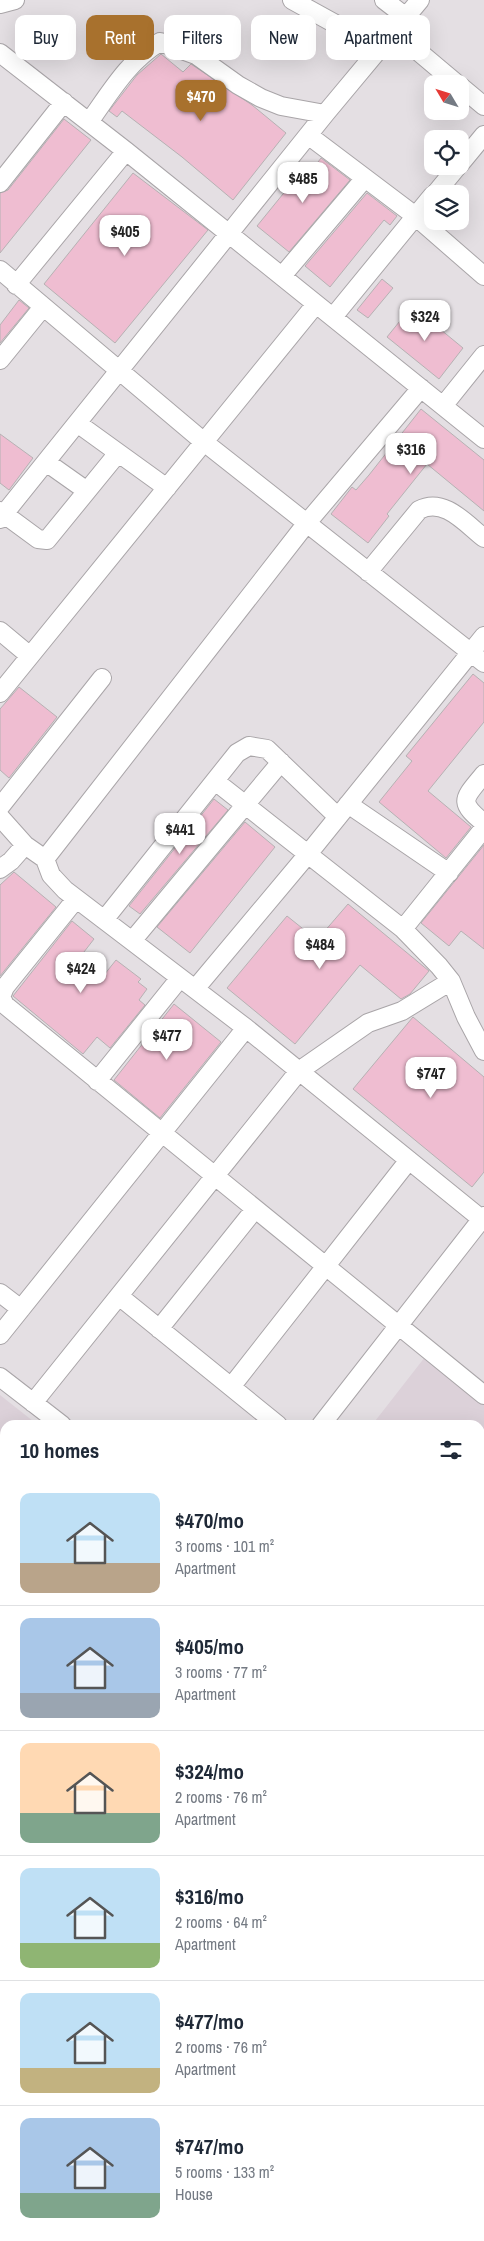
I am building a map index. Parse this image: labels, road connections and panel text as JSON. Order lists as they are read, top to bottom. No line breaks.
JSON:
{"north":"top left","page":{"chip":["Buy","Rent","Filters","New","Apartment"],"price":["$470","$485","$405","$324","$316","$441","$484","$424","$477","$747"],"heading":"10 homes","list":[{"name":"$470/mo","note":"3 rooms · 101 m² · Apartment"},{"name":"$405/mo","note":"3 rooms · 77 m² · Apartment"},{"name":"$324/mo","note":"2 rooms · 76 m² · Apartment"},{"name":"$316/mo","note":"2 rooms · 64 m² · Apartment"},{"name":"$477/mo","note":"2 rooms · 76 m² · Apartment"},{"name":"$747/mo","note":"5 rooms · 133 m² · House"}]}}
